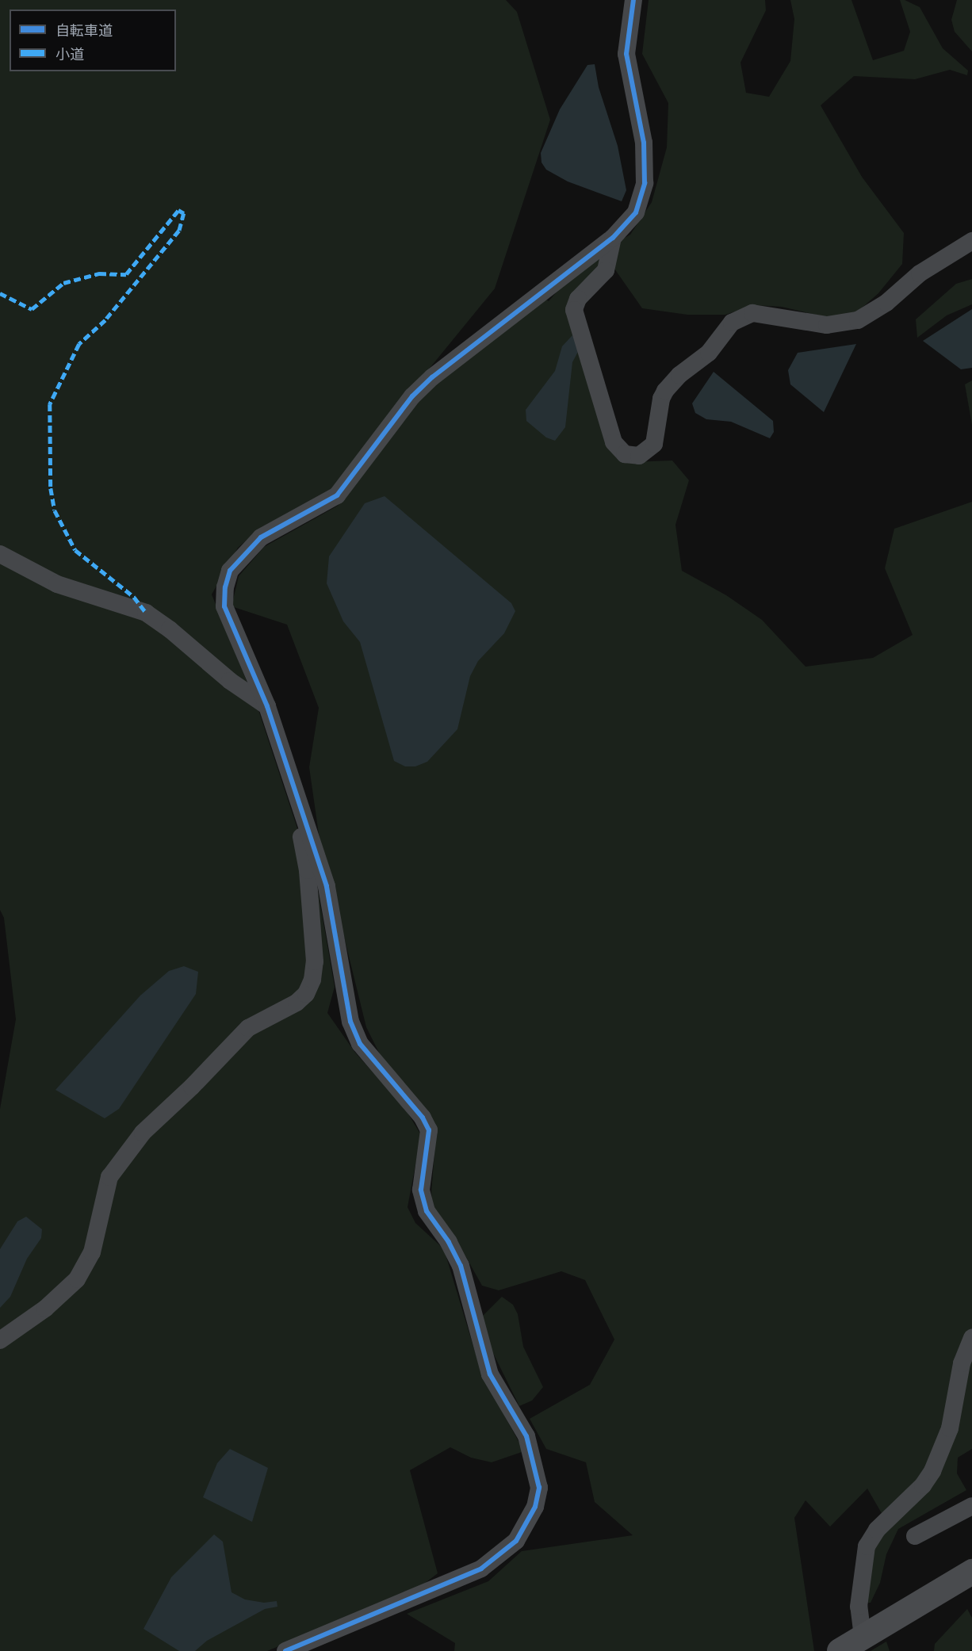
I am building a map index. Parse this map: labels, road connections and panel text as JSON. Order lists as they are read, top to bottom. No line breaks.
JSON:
{"legend":["自転車道","小道"]}
